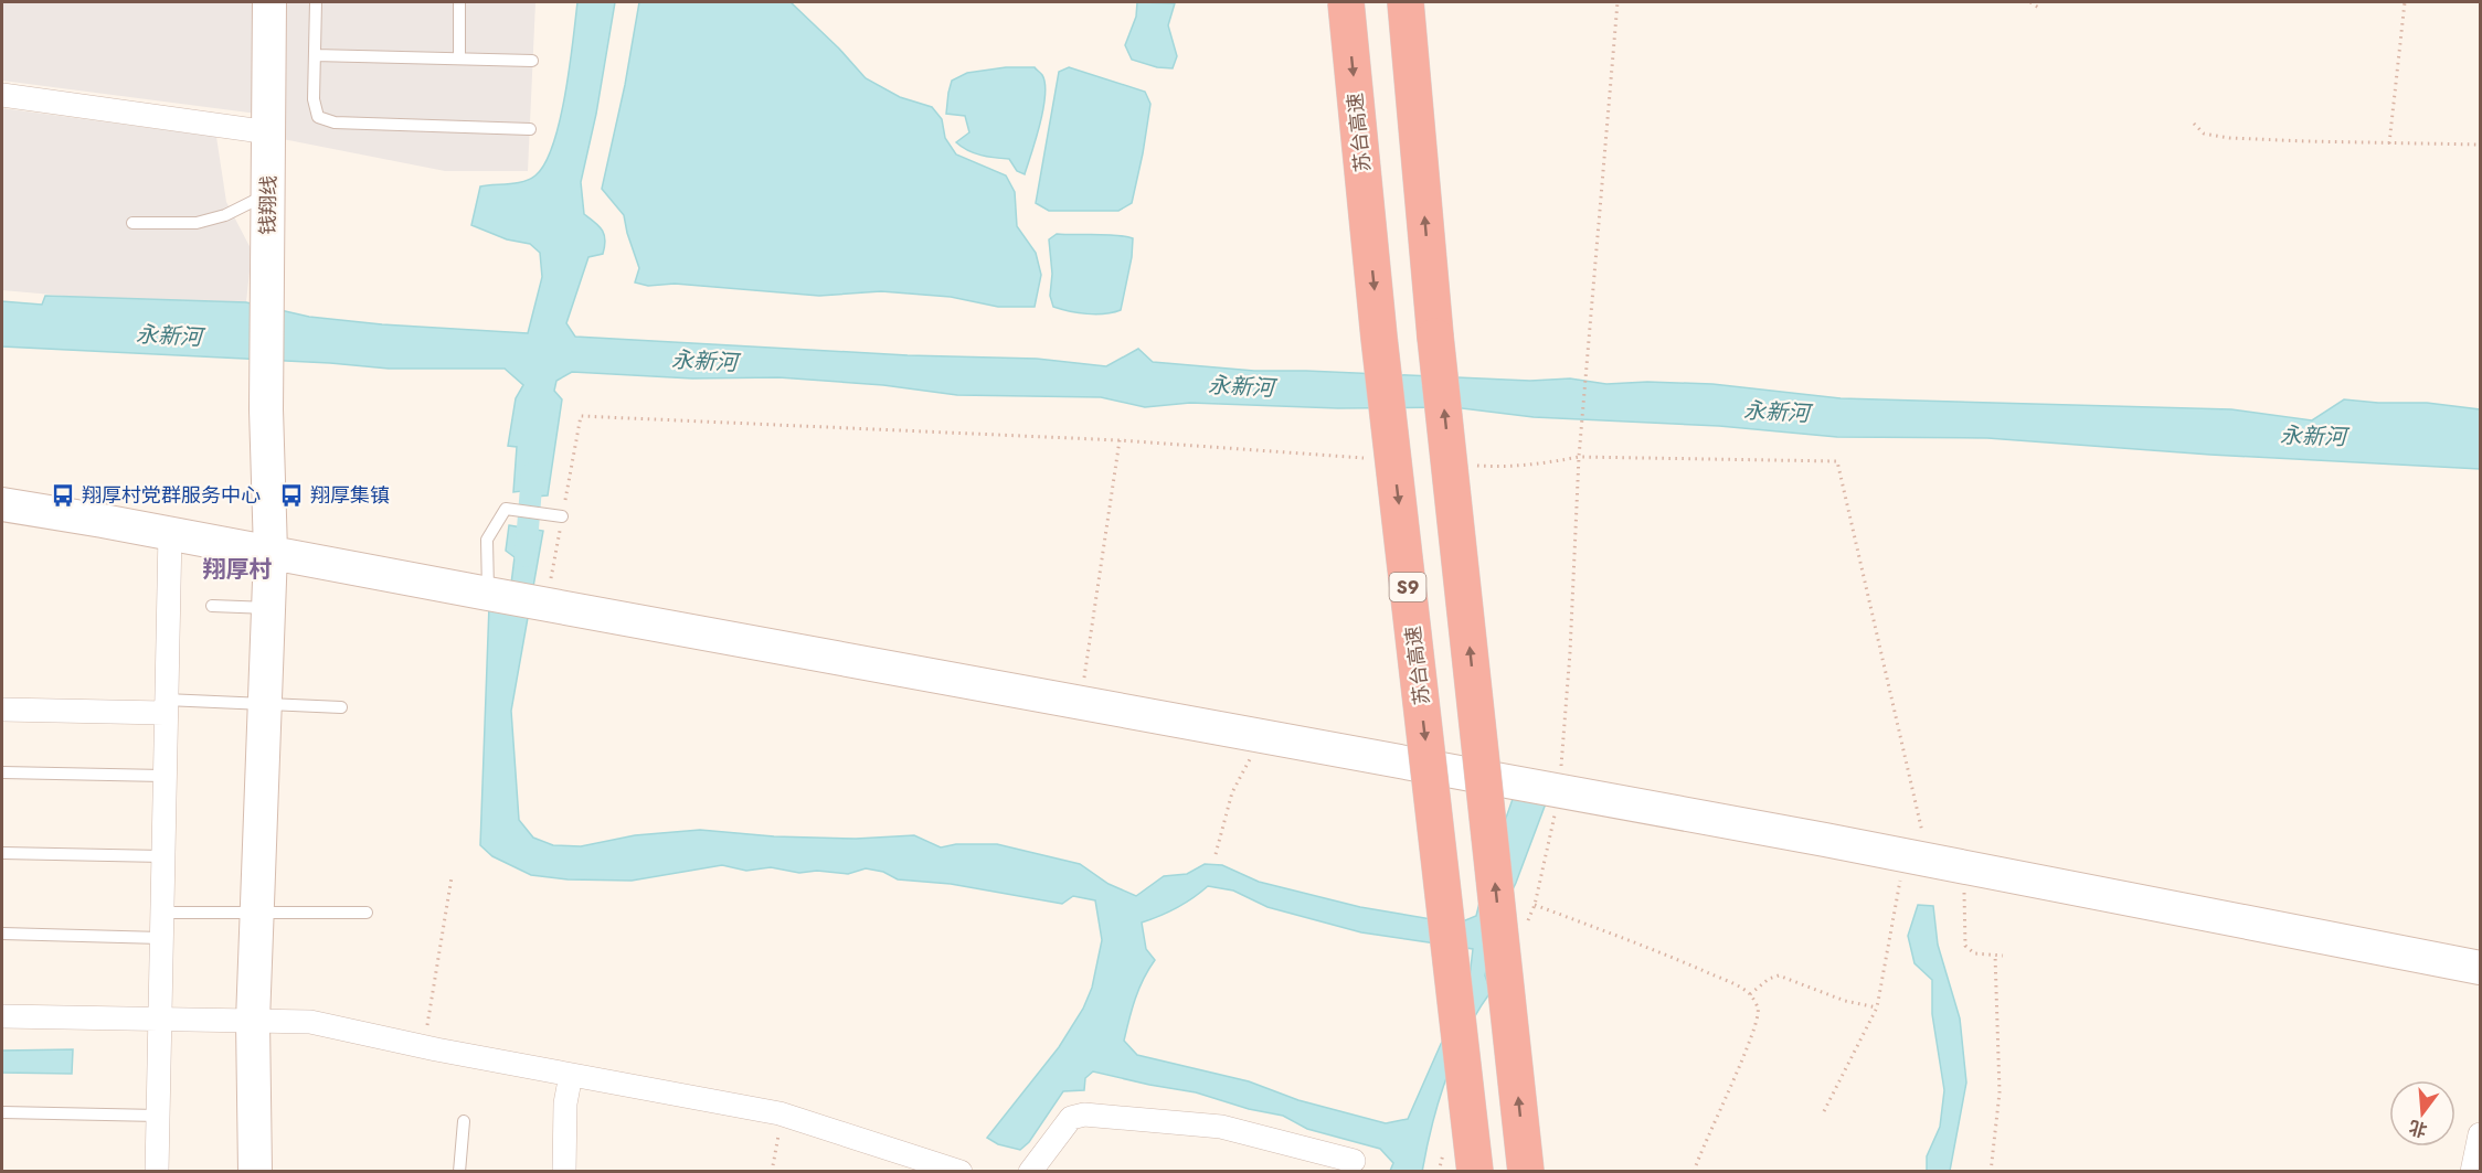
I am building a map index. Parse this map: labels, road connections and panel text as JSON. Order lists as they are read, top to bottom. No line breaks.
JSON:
{"streets":{"highway":["苏台高速","S9"],"street":["钱翔线"]},"districts":["翔厚村"],"water":["永新河"],"places":{"bus stop":["翔厚村党群服务中心","翔厚集镇"]},"north":"bottom"}
